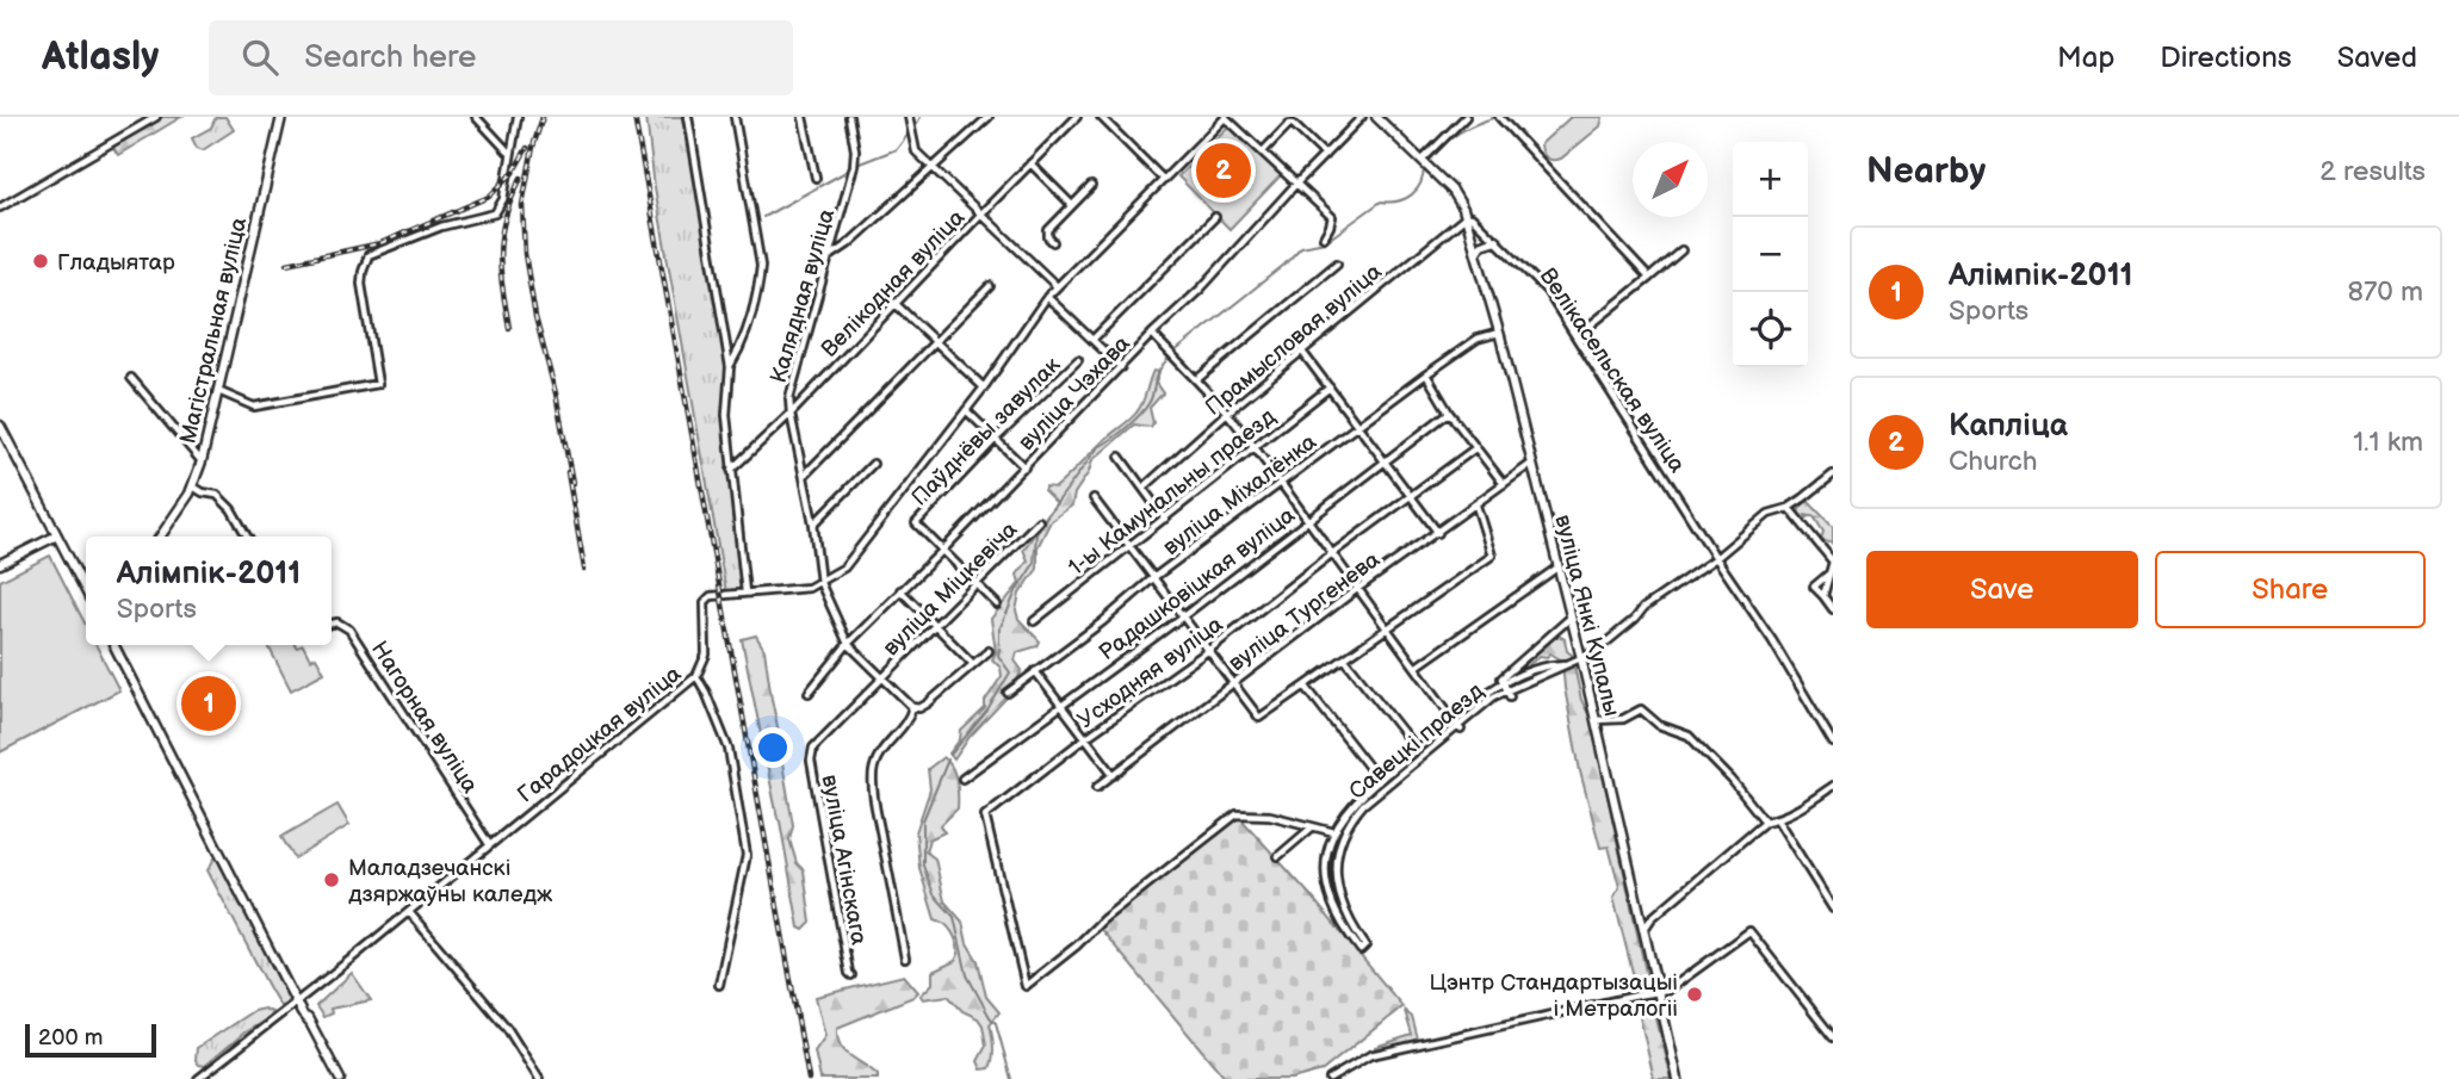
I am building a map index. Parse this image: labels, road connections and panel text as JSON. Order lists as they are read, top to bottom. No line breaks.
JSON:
{"streets":{"main road":["Магістральная вуліца","вуліца Янкі Купалы"],"street":["Велікодная вуліца","Калядная вуліца","Прамысловая вуліца","Велікасельская вуліца","вуліца Чэхава","Паўднёвы завулак","1-ы Камунальны праезд","вуліца Міхалёнка","Радашковіцкая вуліца","вуліца Міцкевіча","вуліца Тургенева","Усходняя вуліца","Нагорная вуліца","Гарадоцкая вуліца","Савецкі праезд","вуліца Агінскага"]},"crossings":[["Велікодная вуліца","Калядная вуліца"],["Калядная вуліца","вуліца Чэхава"],["Калядная вуліца","Гарадоцкая вуліца"],["Прамысловая вуліца","Велікасельская вуліца"],["Прамысловая вуліца","вуліца Янкі Купалы"],["Велікасельская вуліца","вуліца Янкі Купалы"],["Велікасельская вуліца","Савецкі праезд"],["вуліца Чэхава","Паўднёвы завулак"],["вуліца Міхалёнка","вуліца Янкі Купалы"],["вуліца Міцкевіча","вуліца Агінскага"],["вуліца Тургенева","вуліца Янкі Купалы"],["вуліца Янкі Купалы","Савецкі праезд"],["Нагорная вуліца","Гарадоцкая вуліца"]],"places":["Гладыятар","Маладзечанскі дзяржаўны каледж","Цэнтр Стандартызацыі і Метралогіі"],"scale_bar":"200 m","north":"top right","page":{"header":"Atlasly","search":"Search here","nav":["Map","Directions","Saved"],"heading":["Nearby","2 results"],"pins":["2","1"],"map_buttons":["+","−"],"list":[{"mark":"1","name":"Алімпік-2011","note":"Sports","value":"870 m"},{"mark":"2","name":"Капліца","note":"Church","value":"1.1 km"}],"buttons":["Save","Share"],"popup":["Алімпік-2011","Sports"],"scale":"200 m"}}
